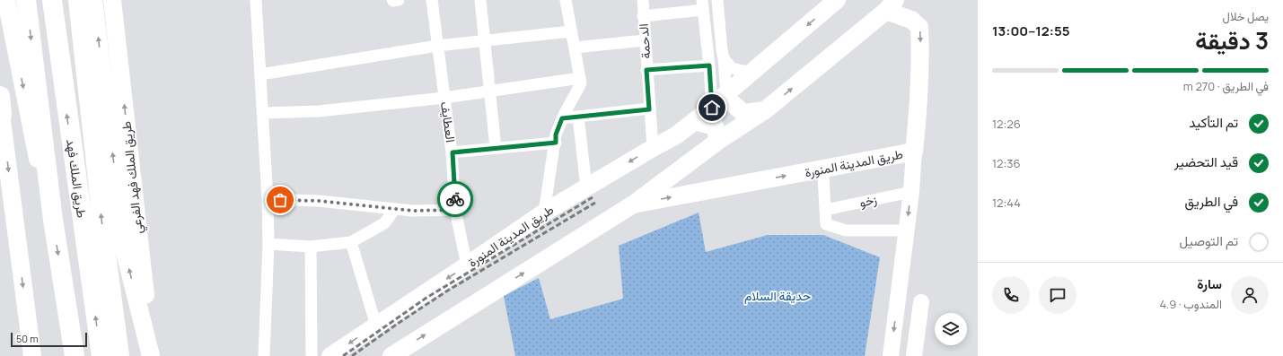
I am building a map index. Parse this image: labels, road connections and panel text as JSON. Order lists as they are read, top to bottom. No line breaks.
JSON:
{"streets":{"highway":["طريق الملك فهد"],"main road":["طريق المدينة المنورة","طريق الملك فهد الفرعي"],"street":["الدحمة","العطايف","زخو"]},"crossings":[["الدحمة","طريق المدينة المنورة"],["العطايف","طريق المدينة المنورة"]],"parks":["حديقة السلام"],"scale_bar":"50 m","page":{"heading":["3 دقيقة","يصل خلال","12:55–13:00"],"panel":["سارة","المندوب · 4.9"],"bar":"في الطريق · 270 m","list":[["تم التأكيد","12:26"],["قيد التحضير","12:36"],["في الطريق","12:44"],"تم التوصيل"],"scale":"50 m"}}
